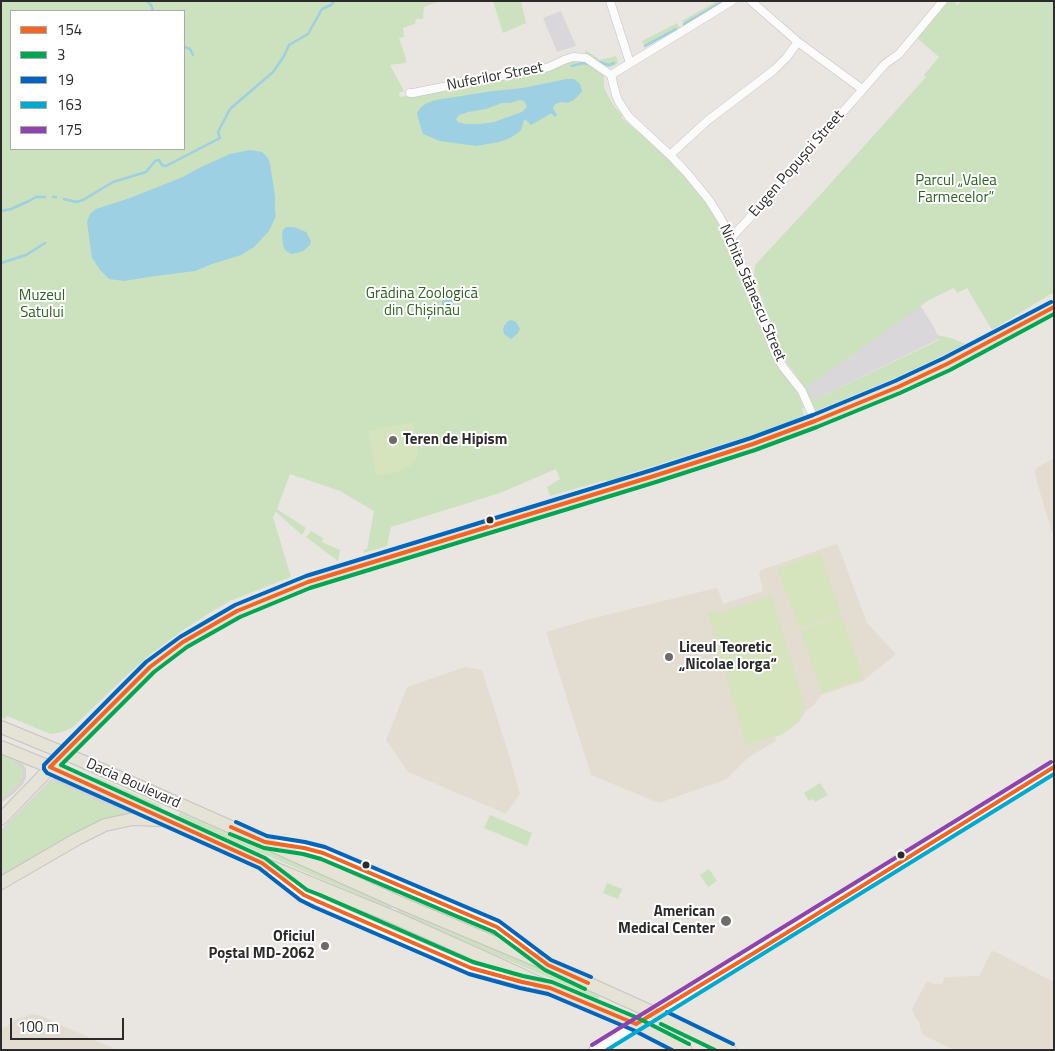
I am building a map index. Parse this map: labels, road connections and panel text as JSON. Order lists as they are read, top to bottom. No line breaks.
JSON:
{"streets":{"main road":["Dacia Boulevard"],"street":["Nuferilor Street","Eugen Popușoi Street","Nichita Stănescu Street"]},"crossings":[["Nuferilor Street","Nichita Stănescu Street"],["Eugen Popușoi Street","Nichita Stănescu Street"]],"parks":["Parcul „Valea Farmecelor”","Grădina Zoologică din Chișinău","Muzeul Satului"],"places":["Teren de Hipism","Liceul Teoretic „Nicolae Iorga“","American Medical Center","Oficiul Poștal MD-2062"],"lines":["transit line 19","transit line 154","transit line 3","transit line 175","transit line 163"],"legend":["154","3","19","163","175"],"scale_bar":"100 m"}
